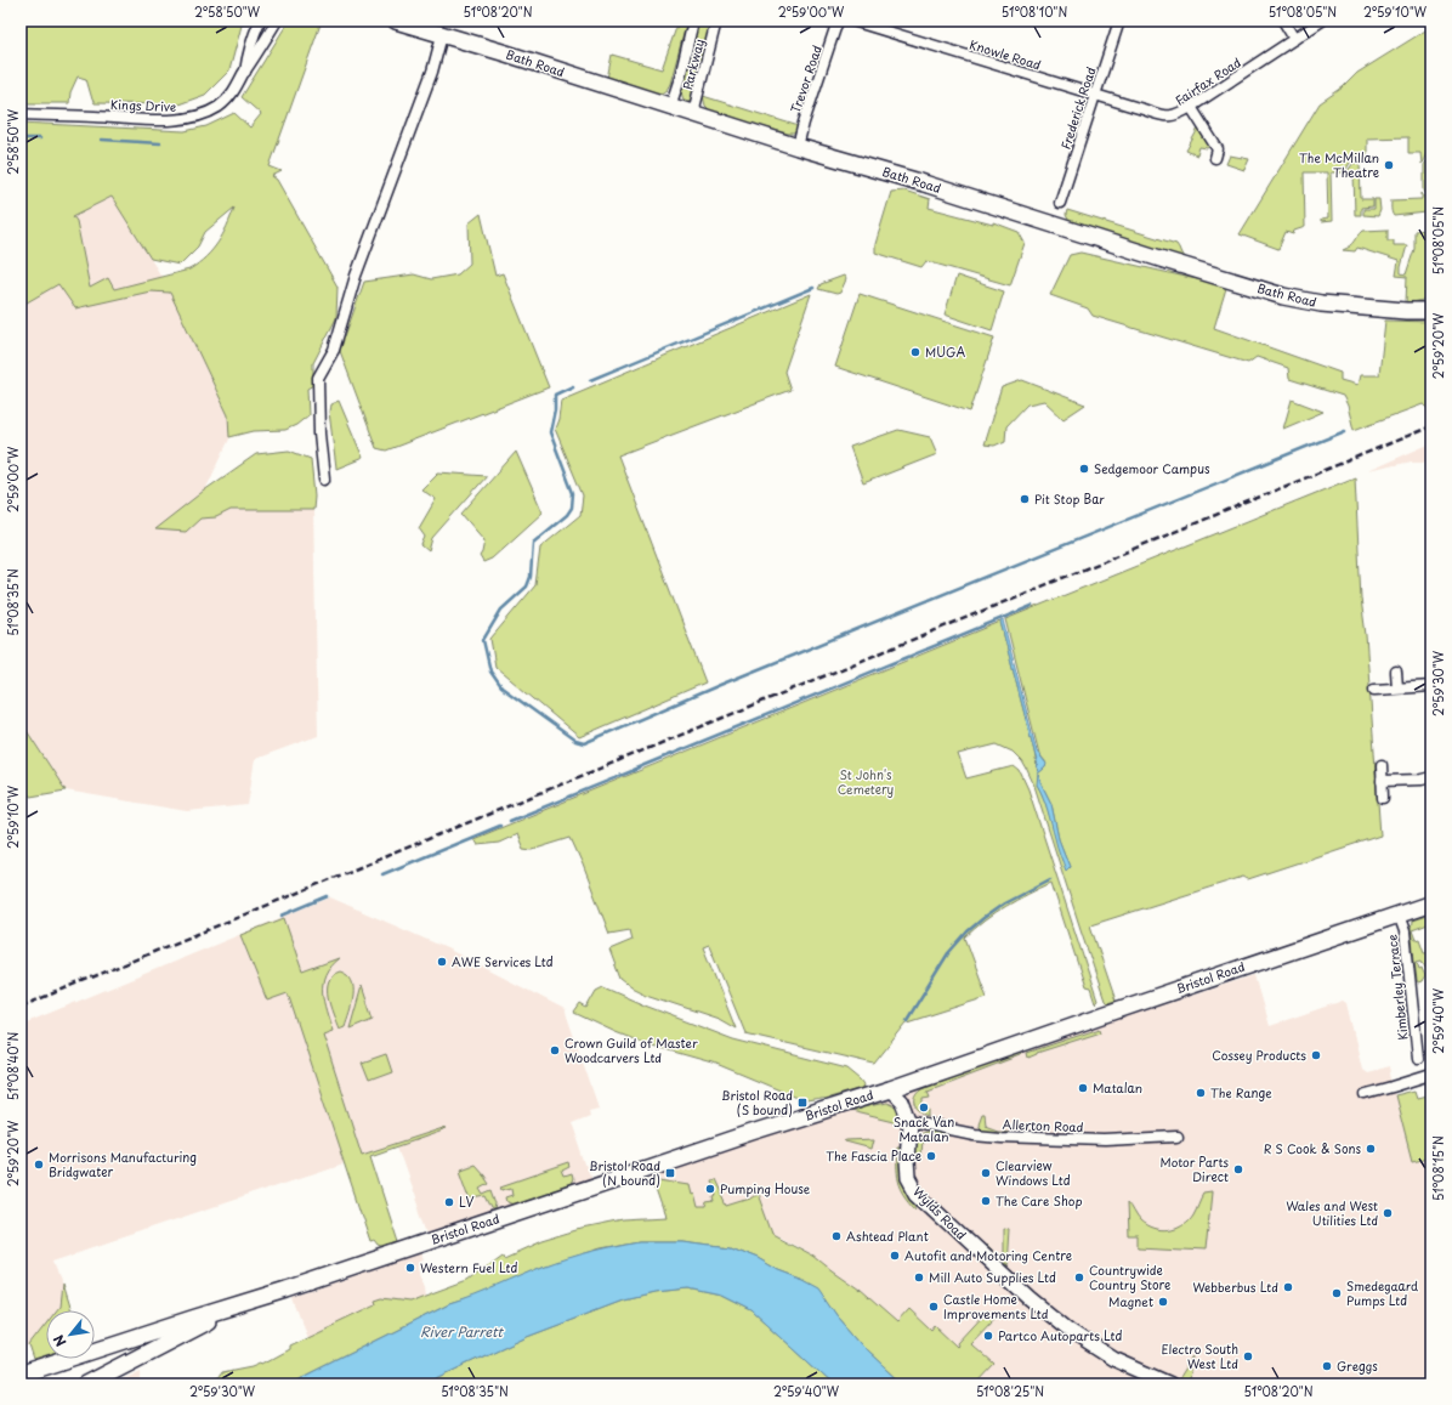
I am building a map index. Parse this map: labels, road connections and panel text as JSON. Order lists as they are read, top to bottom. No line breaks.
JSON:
{"streets":{"main road":["Bath Road","Bristol Road"],"street":["Knowle Road","Parkway","Trevor Road","Fairfax Road","Kings Drive","Frederick Road","Kimberley Terrace","Allerton Road","Wylds Road"]},"crossings":[["Knowle Road","Fairfax Road"],["Knowle Road","Frederick Road"],["Bath Road","Parkway"],["Bath Road","Trevor Road"],["Fairfax Road","Frederick Road"],["Bristol Road","Kimberley Terrace"],["Bristol Road","Wylds Road"],["Allerton Road","Wylds Road"]],"water":["River Parrett"],"parks":["St John's Cemetery"],"places":{"other":["The McMillan Theatre","MUGA","Sedgemoor Campus","Pit Stop Bar","AWE Services Ltd","Crown Guild of Master Woodcarvers Ltd","Cossey Products","Matalan","The Range","Snack Van Matalan","R S Cook & Sons","The Fascia Place","Morrisons Manufacturing Bridgwater","Motor Parts Direct","Clearview Windows Ltd","Pumping House","The Care Shop","LV","Wales and West Utilities Ltd","Ashtead Plant","Autofit and Motoring Centre","Western Fuel Ltd","Mill Auto Supplies Ltd","Countrywide Country Store","Webberbus Ltd","Smedegaard Pumps Ltd","Magnet","Castle Home Improvements Ltd","Partco Autoparts Ltd","Electro South West Ltd","Greggs"],"transit":["Bristol Road (S bound)","Bristol Road (N bound)"]},"north":"bottom left","coordinates":["2°58'50\"W","51°08'20\"N","2°59'00\"W","51°08'10\"N","51°08'05\"N","2°59'10\"W","2°59'20\"W","51°08'35\"N","2°59'30\"W","2°59'40\"W","51°08'40\"N","51°08'15\"N","51°08'25\"N"]}
